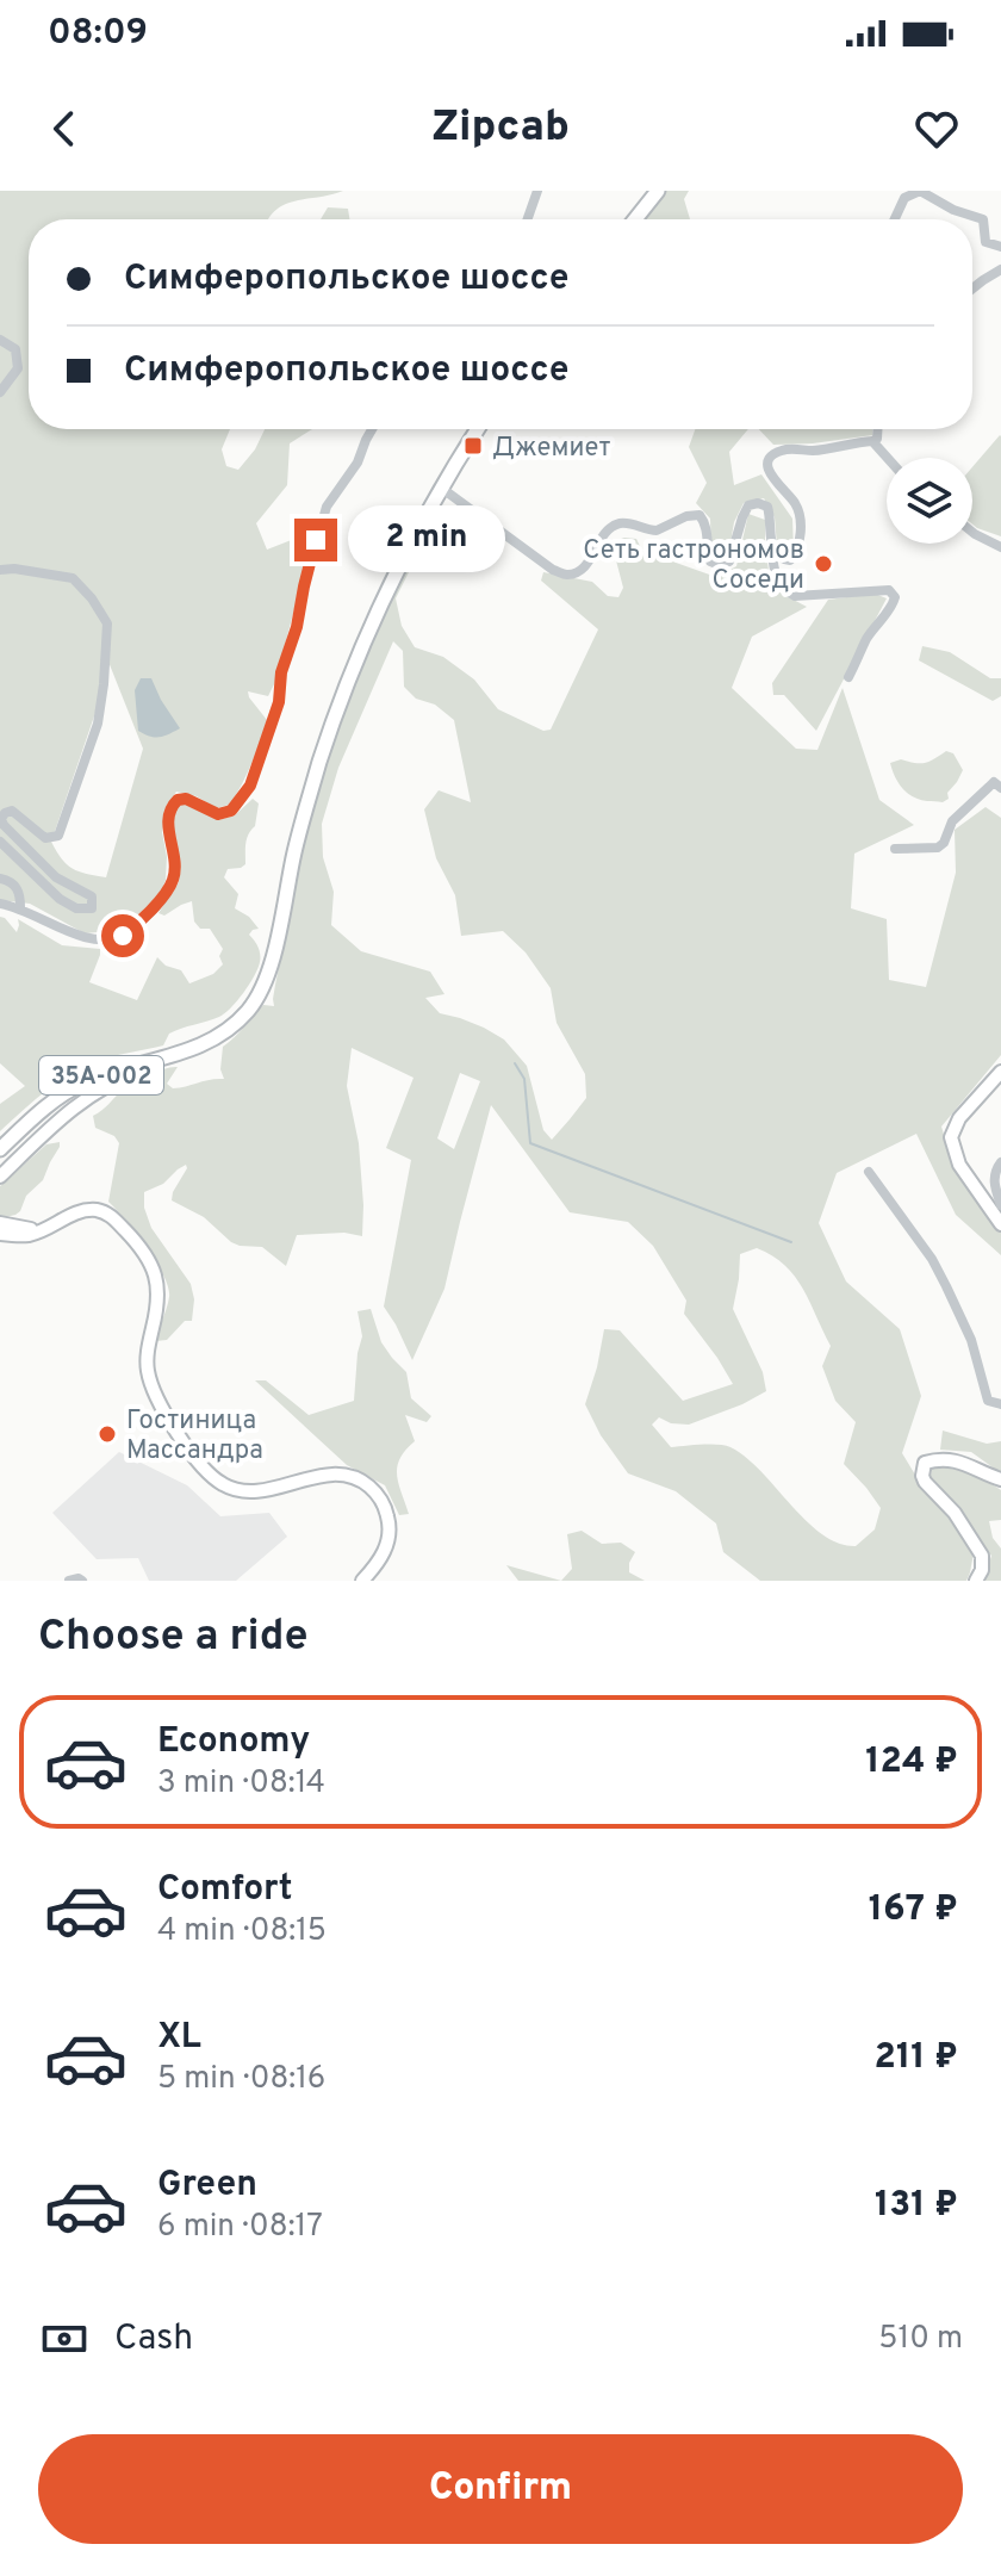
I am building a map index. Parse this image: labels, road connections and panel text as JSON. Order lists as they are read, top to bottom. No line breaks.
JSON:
{"streets":{"highway":["35А-002"]},"places":{"transit":["Джемиет"],"other":["Сеть гастрономов Соседи","Гостиница Массандра"]},"page":{"status":"08:09","header":"Zipcab","banner":["Симферопольское шоссе","Симферопольское шоссе"],"bubble":"2 min","heading":"Choose a ride","list":[{"name":"Economy","note":"3 min · 08:14","value":"124 ₽"},{"name":"Comfort","note":"4 min · 08:15","value":"167 ₽"},{"name":"XL","note":"5 min · 08:16","value":"211 ₽"},{"name":"Green","note":"6 min · 08:17","value":"131 ₽"}],"pay":["Cash","510 m"],"buttons":"Confirm"}}
